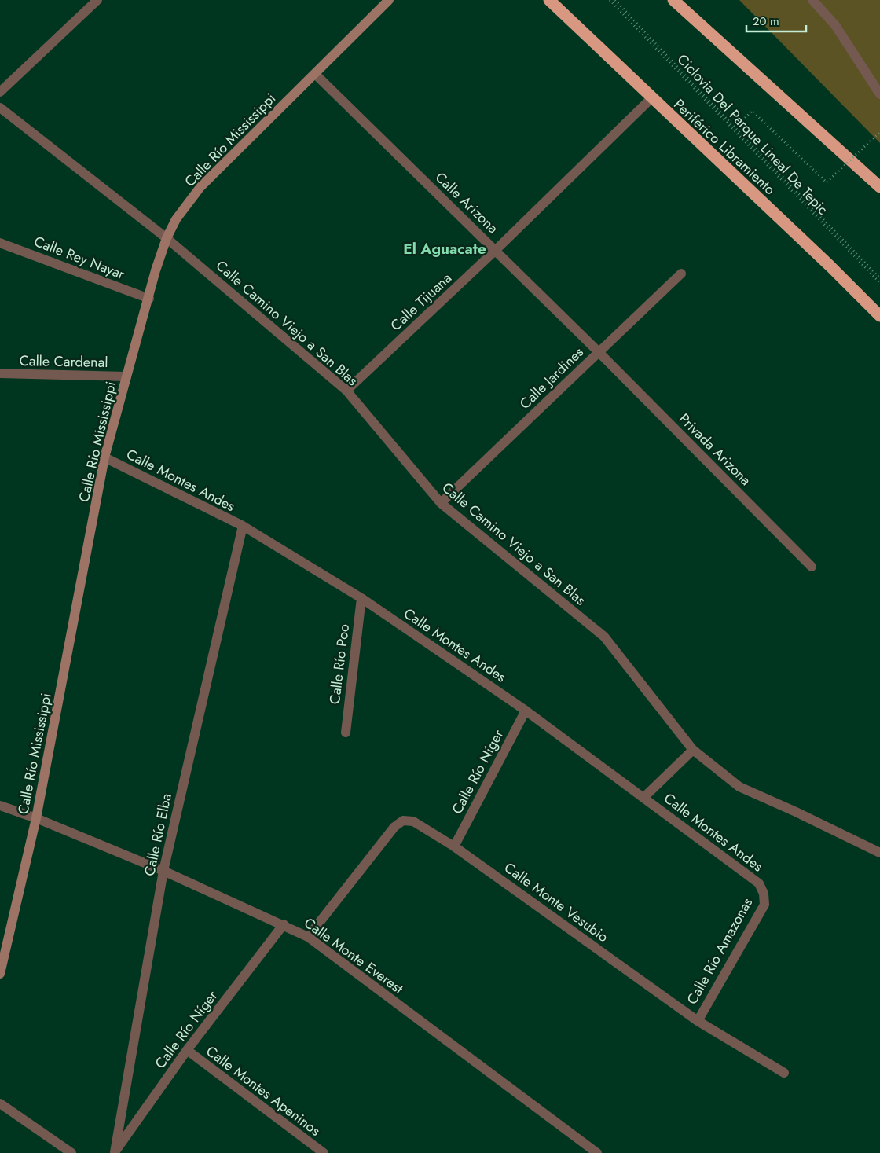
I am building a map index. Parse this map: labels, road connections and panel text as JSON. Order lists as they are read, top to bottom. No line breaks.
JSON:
{"streets":{"highway":["Periférico Libramiento"],"street":["Calle Río Mississippi","Calle Arizona","Calle Rey Nayar","Calle Tijuana","Calle Camino Viejo a San Blas","Calle Cardenal","Calle Jardines","Privada Arizona","Calle Montes Andes","Calle Río Poo","Calle Río Níger","Calle Río Elba","Calle Monte Vesubio","Calle Río Amazonas","Calle Monte Everest","Calle Montes Apeninos"],"path":["Ciclovia Del Parque Lineal De Tepic"]},"crossings":[["Calle Río Mississippi","Calle Arizona"],["Calle Río Mississippi","Calle Rey Nayar"],["Calle Río Mississippi","Calle Camino Viejo a San Blas"],["Calle Río Mississippi","Calle Cardenal"],["Calle Río Mississippi","Calle Montes Andes"],["Calle Río Mississippi","Calle Monte Everest"],["Periférico Libramiento","Calle Tijuana"],["Calle Arizona","Calle Tijuana"],["Calle Arizona","Calle Jardines"],["Calle Arizona","Privada Arizona"],["Calle Tijuana","Calle Camino Viejo a San Blas"],["Calle Camino Viejo a San Blas","Calle Jardines"],["Calle Jardines","Privada Arizona"],["Calle Montes Andes","Calle Río Poo"],["Calle Montes Andes","Calle Río Níger"],["Calle Montes Andes","Calle Río Elba"],["Calle Montes Andes","Calle Río Amazonas"],["Calle Río Níger","Calle Río Elba"],["Calle Río Níger","Calle Monte Vesubio"],["Calle Río Níger","Calle Monte Everest"],["Calle Río Níger","Calle Montes Apeninos"],["Calle Río Elba","Calle Monte Everest"],["Calle Monte Vesubio","Calle Río Amazonas"],["Calle Monte Vesubio","Calle Monte Everest"]],"districts":["El Aguacate"],"scale_bar":"20 m"}
